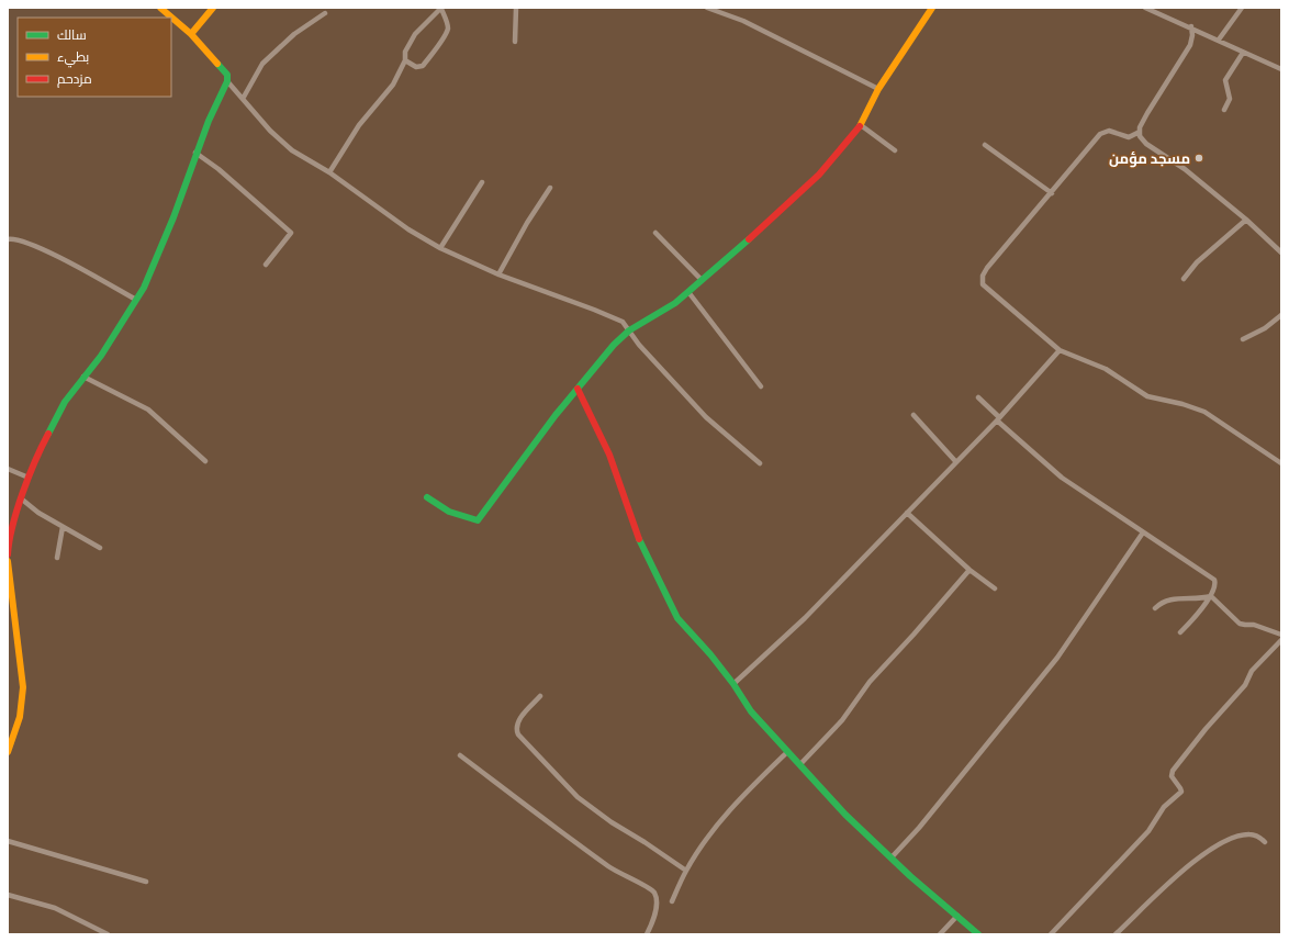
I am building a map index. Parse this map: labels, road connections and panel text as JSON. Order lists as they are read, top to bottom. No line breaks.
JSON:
{"places":["مسجد مؤمن"],"legend":["سالك","بطيء","مزدحم"]}
